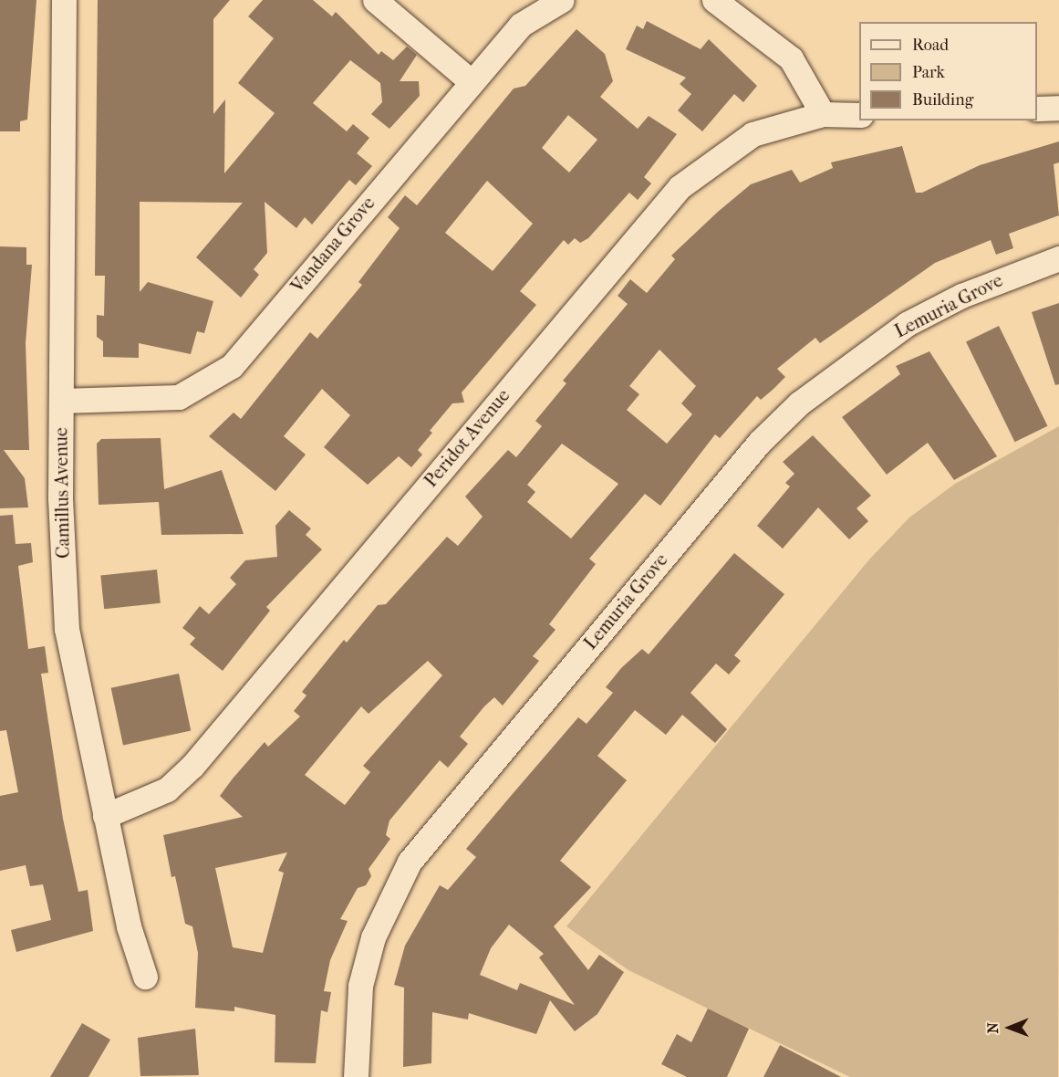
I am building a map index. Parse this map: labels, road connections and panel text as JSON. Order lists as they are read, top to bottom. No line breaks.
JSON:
{"streets":{"street":["Vandana Grove","Lemuria Grove","Peridot Avenue","Camillus Avenue"]},"crossings":[["Vandana Grove","Camillus Avenue"],["Peridot Avenue","Camillus Avenue"]],"legend":["Road","Park","Building"],"north":"left"}
